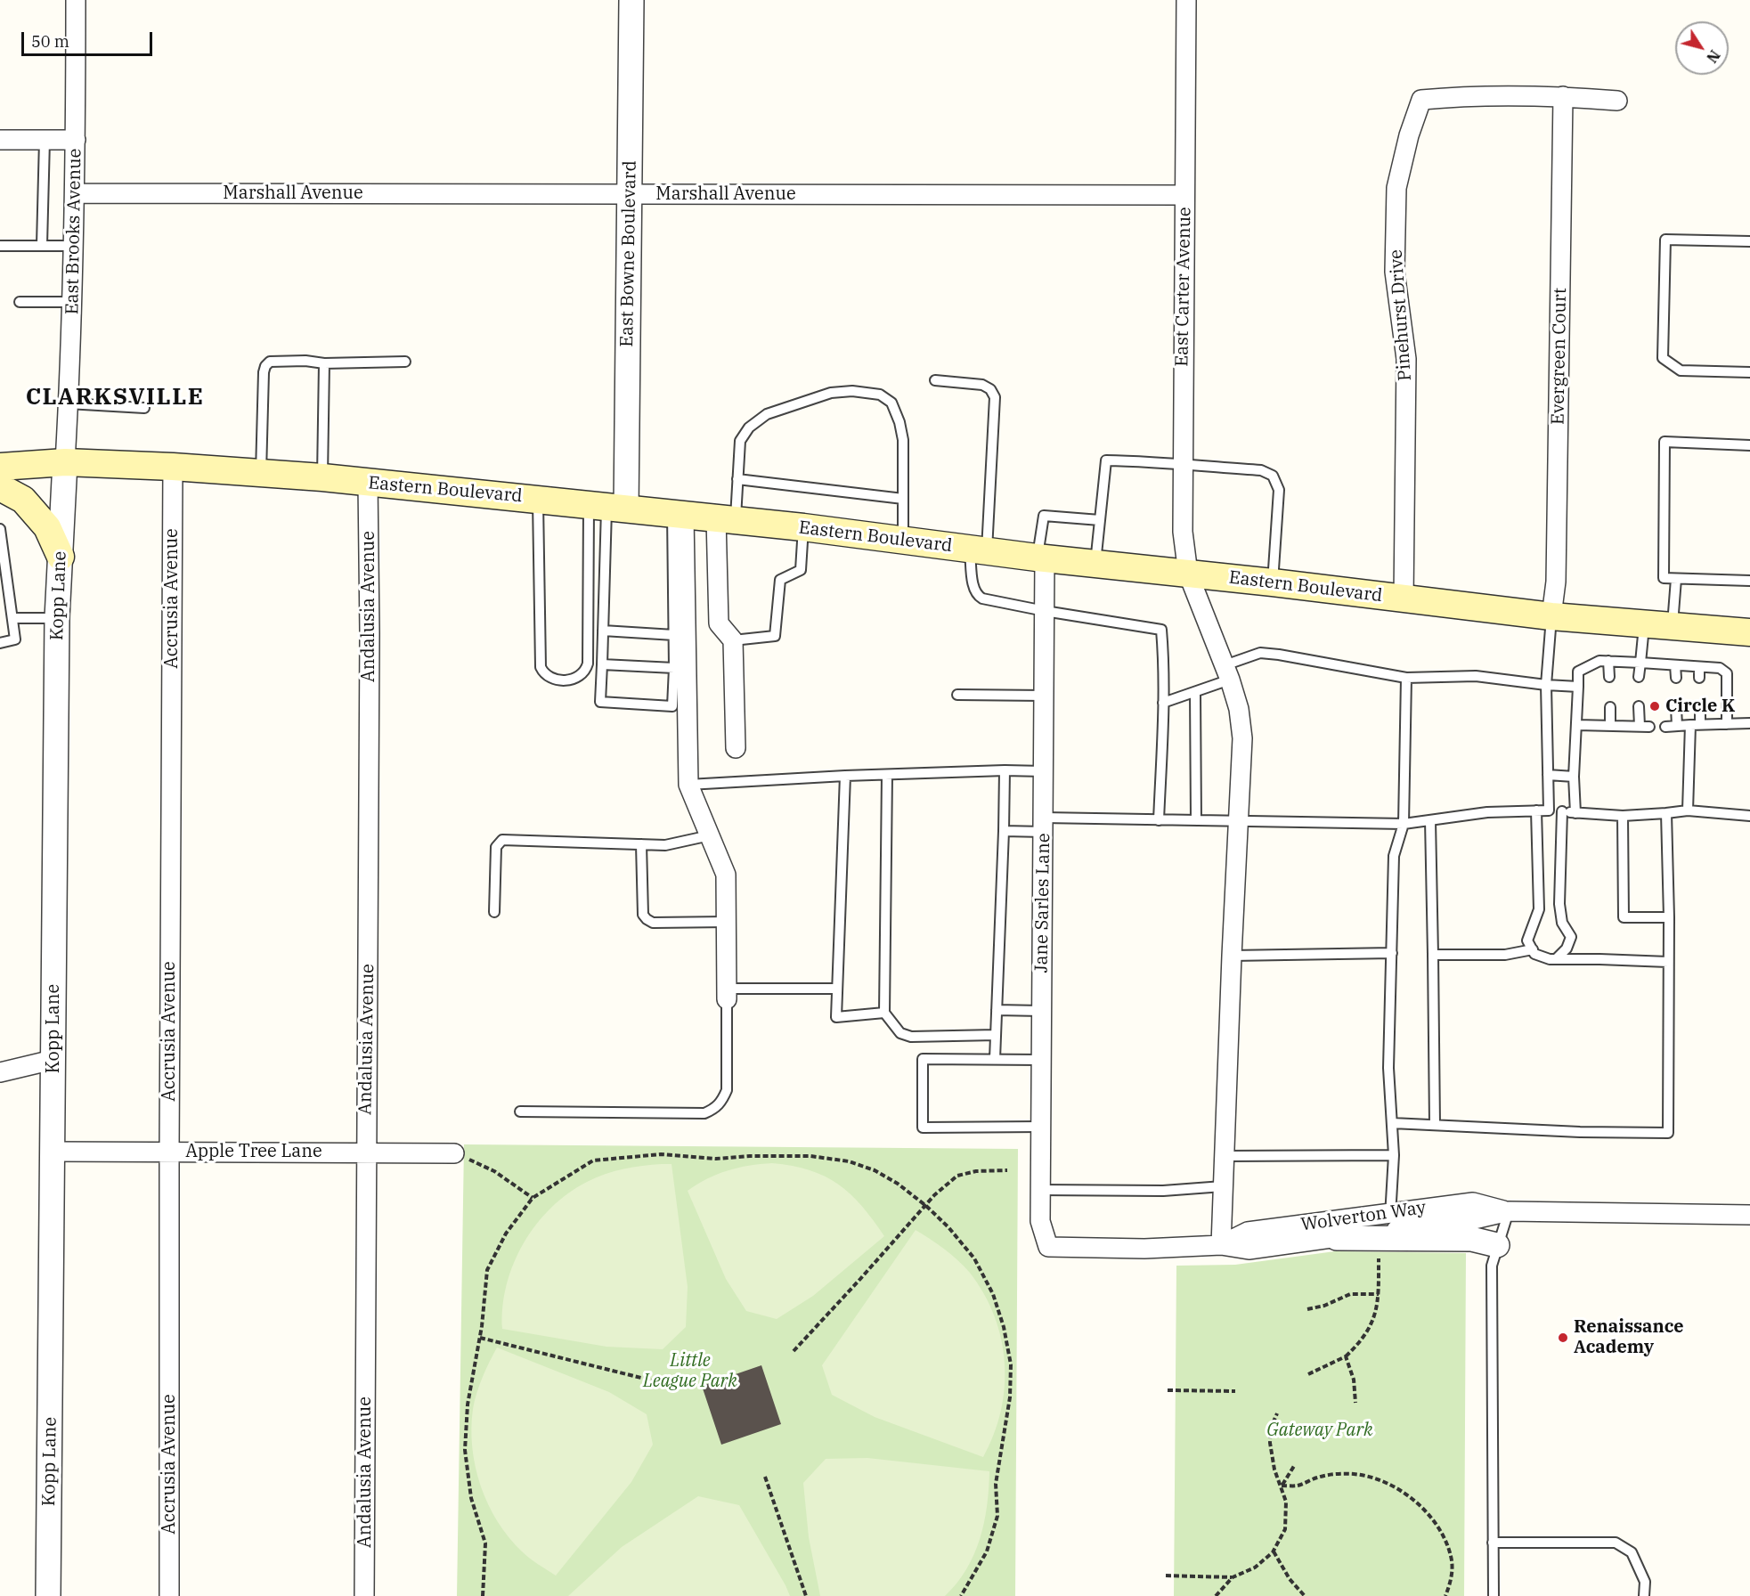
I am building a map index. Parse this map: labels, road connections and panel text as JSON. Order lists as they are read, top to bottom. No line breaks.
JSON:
{"streets":{"main road":["Eastern Boulevard"],"street":["Marshall Avenue","East Brooks Avenue","East Bowne Boulevard","East Carter Avenue","Pinehurst Drive","Evergreen Court","Kopp Lane","Accrusia Avenue","Andalusia Avenue","Jane Sarles Lane","Apple Tree Lane","Wolverton Way"]},"crossings":[["Marshall Avenue","East Brooks Avenue"],["Marshall Avenue","East Bowne Boulevard"],["Marshall Avenue","East Carter Avenue"],["East Brooks Avenue","Eastern Boulevard"],["East Brooks Avenue","Kopp Lane"],["East Bowne Boulevard","Eastern Boulevard"],["East Carter Avenue","Eastern Boulevard"],["East Carter Avenue","Wolverton Way"],["Pinehurst Drive","Evergreen Court"],["Pinehurst Drive","Eastern Boulevard"],["Evergreen Court","Eastern Boulevard"],["Eastern Boulevard","Kopp Lane"],["Eastern Boulevard","Accrusia Avenue"],["Eastern Boulevard","Andalusia Avenue"],["Eastern Boulevard","Jane Sarles Lane"],["Kopp Lane","Apple Tree Lane"],["Accrusia Avenue","Apple Tree Lane"],["Andalusia Avenue","Apple Tree Lane"],["Jane Sarles Lane","Wolverton Way"]],"districts":["CLARKSVILLE"],"parks":["Little League Park","Gateway Park"],"places":["Circle K","Renaissance Academy"],"scale_bar":"50 m","north":"bottom right"}
